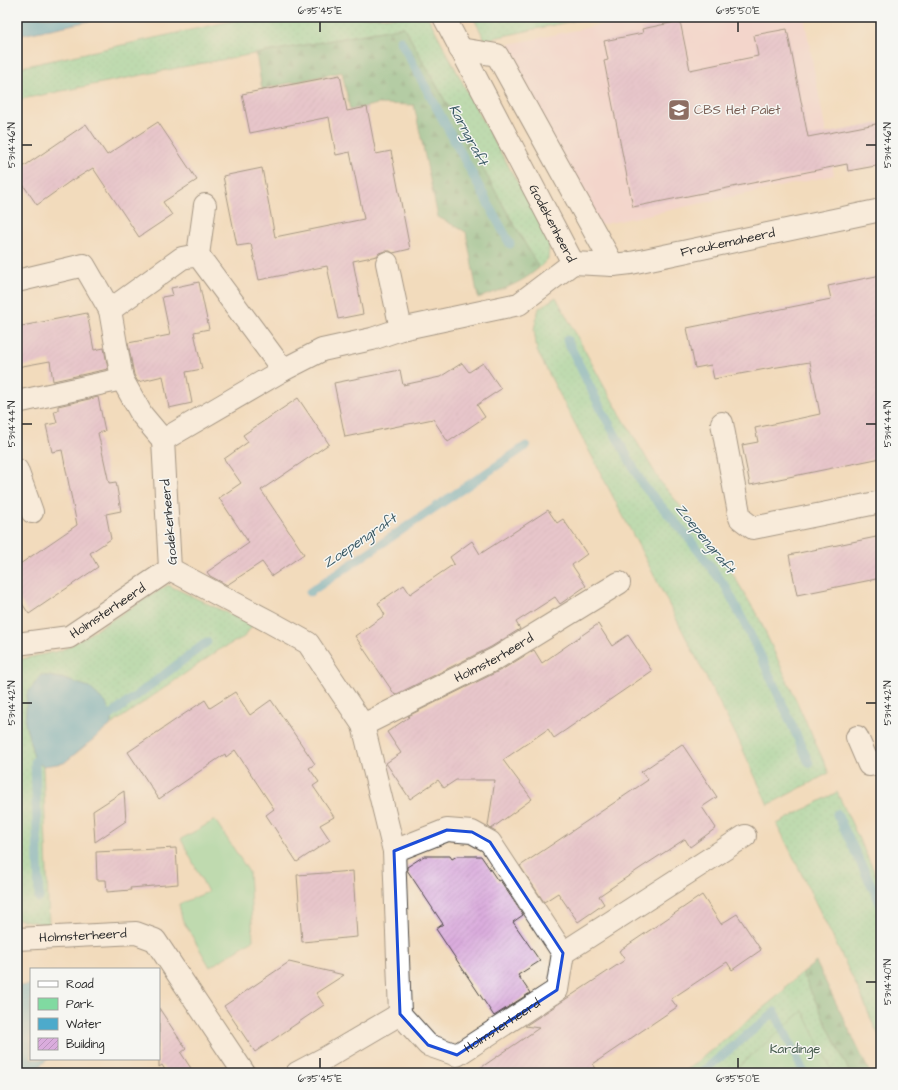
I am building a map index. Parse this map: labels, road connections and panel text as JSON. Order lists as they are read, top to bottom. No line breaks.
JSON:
{"streets":{"street":["Godekenheerd","Froukemaheerd","Holmsterheerd"]},"crossings":[["Godekenheerd","Froukemaheerd"],["Godekenheerd","Holmsterheerd"]],"water":["Karngraft","Zoepengraft"],"parks":["Kardinge"],"places":{"school or university":["CBS Het Palet"]},"legend":["Road","Park","Water","Building"],"coordinates":["6°35'45\"E","6°35'50\"E","53°14'46\"N","53°14'44\"N","53°14'42\"N","53°14'40\"N"]}
